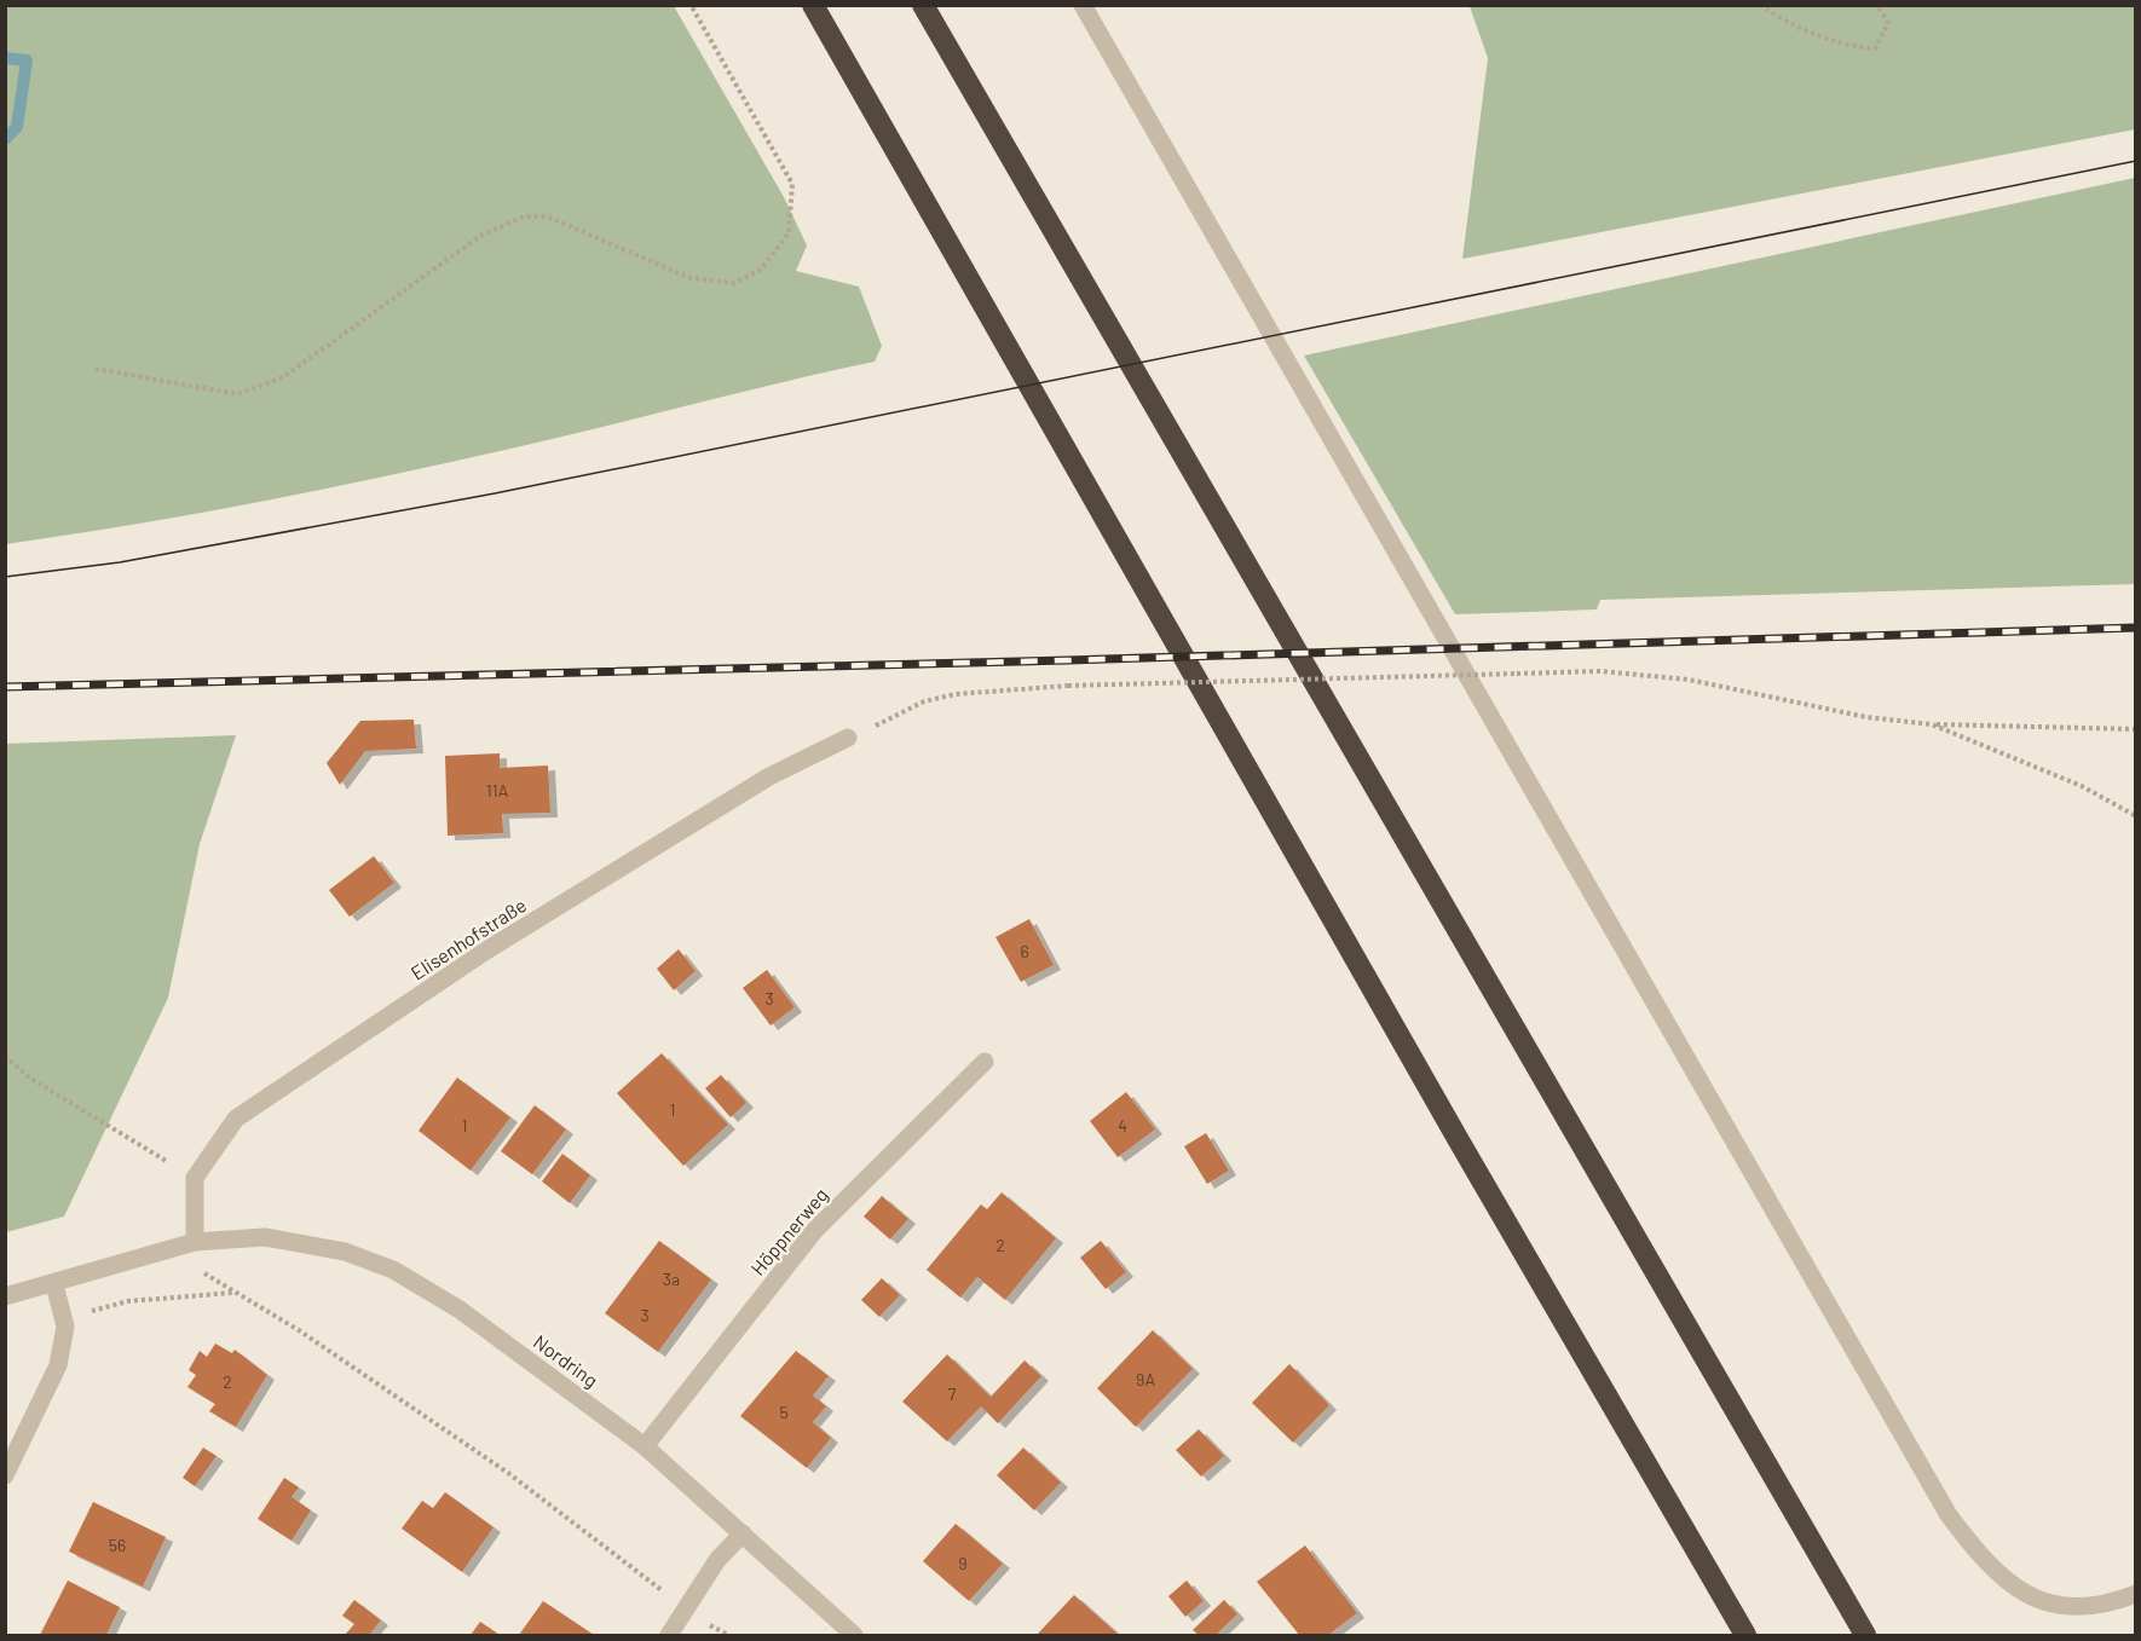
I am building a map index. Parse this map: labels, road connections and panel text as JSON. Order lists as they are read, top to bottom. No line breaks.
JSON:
{"streets":{"street":["Elisenhofstraße","Höppnerweg","Nordring"]},"crossings":[["Höppnerweg","Nordring"]],"house_numbers":["11A","6","3","1","1","4","2","3a","3","9A","2","7","5","56","9"]}
